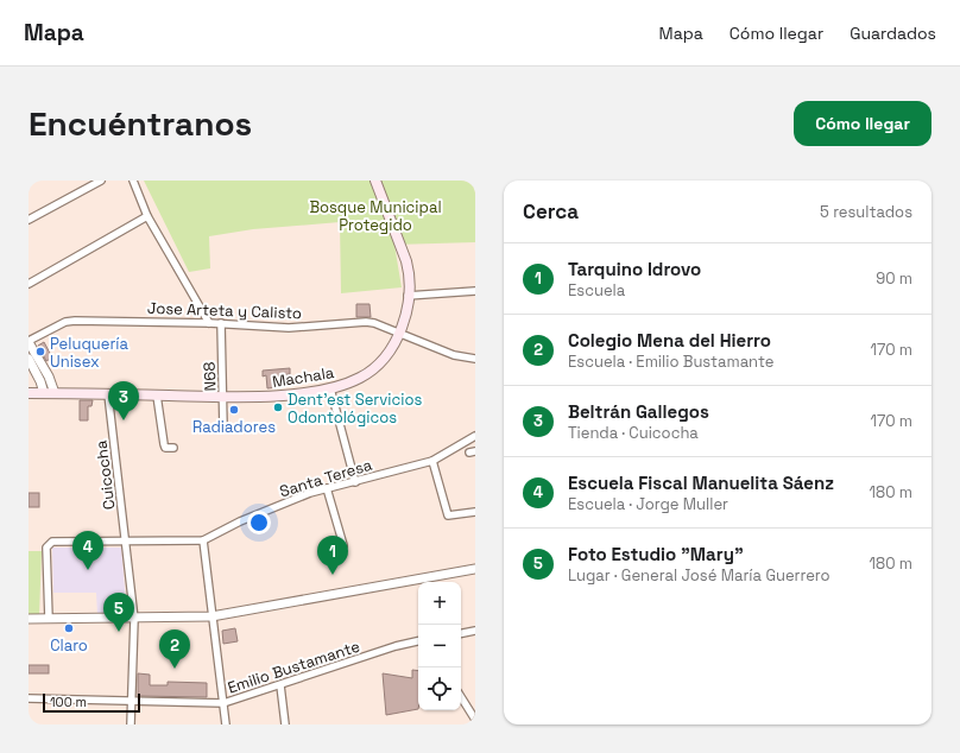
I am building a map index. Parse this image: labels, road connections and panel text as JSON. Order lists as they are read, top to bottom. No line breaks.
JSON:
{"streets":{"main road":["Machala"],"street":["Jose Arteta y Calisto","N68","Cuicocha","Santa Teresa","Emilio Bustamante"]},"crossings":[["Jose Arteta y Calisto","N68"],["Jose Arteta y Calisto","Machala"],["N68","Machala"],["Machala","Cuicocha"],["Cuicocha","Santa Teresa"],["Cuicocha","Emilio Bustamante"]],"parks":["Bosque Municipal Protegido"],"places":["Peluquería Unisex","Dent'est Servicios Odontológicos","Radiadores","Claro"],"scale_bar":"100 m","page":{"header":"Mapa","nav":["Mapa","Cómo llegar","Guardados"],"buttons":"Cómo llegar","title":"Encuéntranos","heading":["Cerca","5 resultados"],"list":[{"mark":"1","name":"Tarquino Idrovo","note":"Escuela","value":"90 m"},{"mark":"2","name":"Colegio Mena del Hierro","note":"Escuela · Emilio Bustamante","value":"170 m"},{"mark":"3","name":"Beltrán Gallegos","note":"Tienda · Cuicocha","value":"170 m"},{"mark":"4","name":"Escuela Fiscal Manuelita Sáenz","note":"Escuela · Jorge Muller","value":"180 m"},{"mark":"5","name":"Foto Estudio \"Mary\"","note":"Lugar · General José María Guerrero","value":"180 m"}],"pins":["3","4","1","5","2"],"map_buttons":["+","−"],"scale":"100 m"}}
